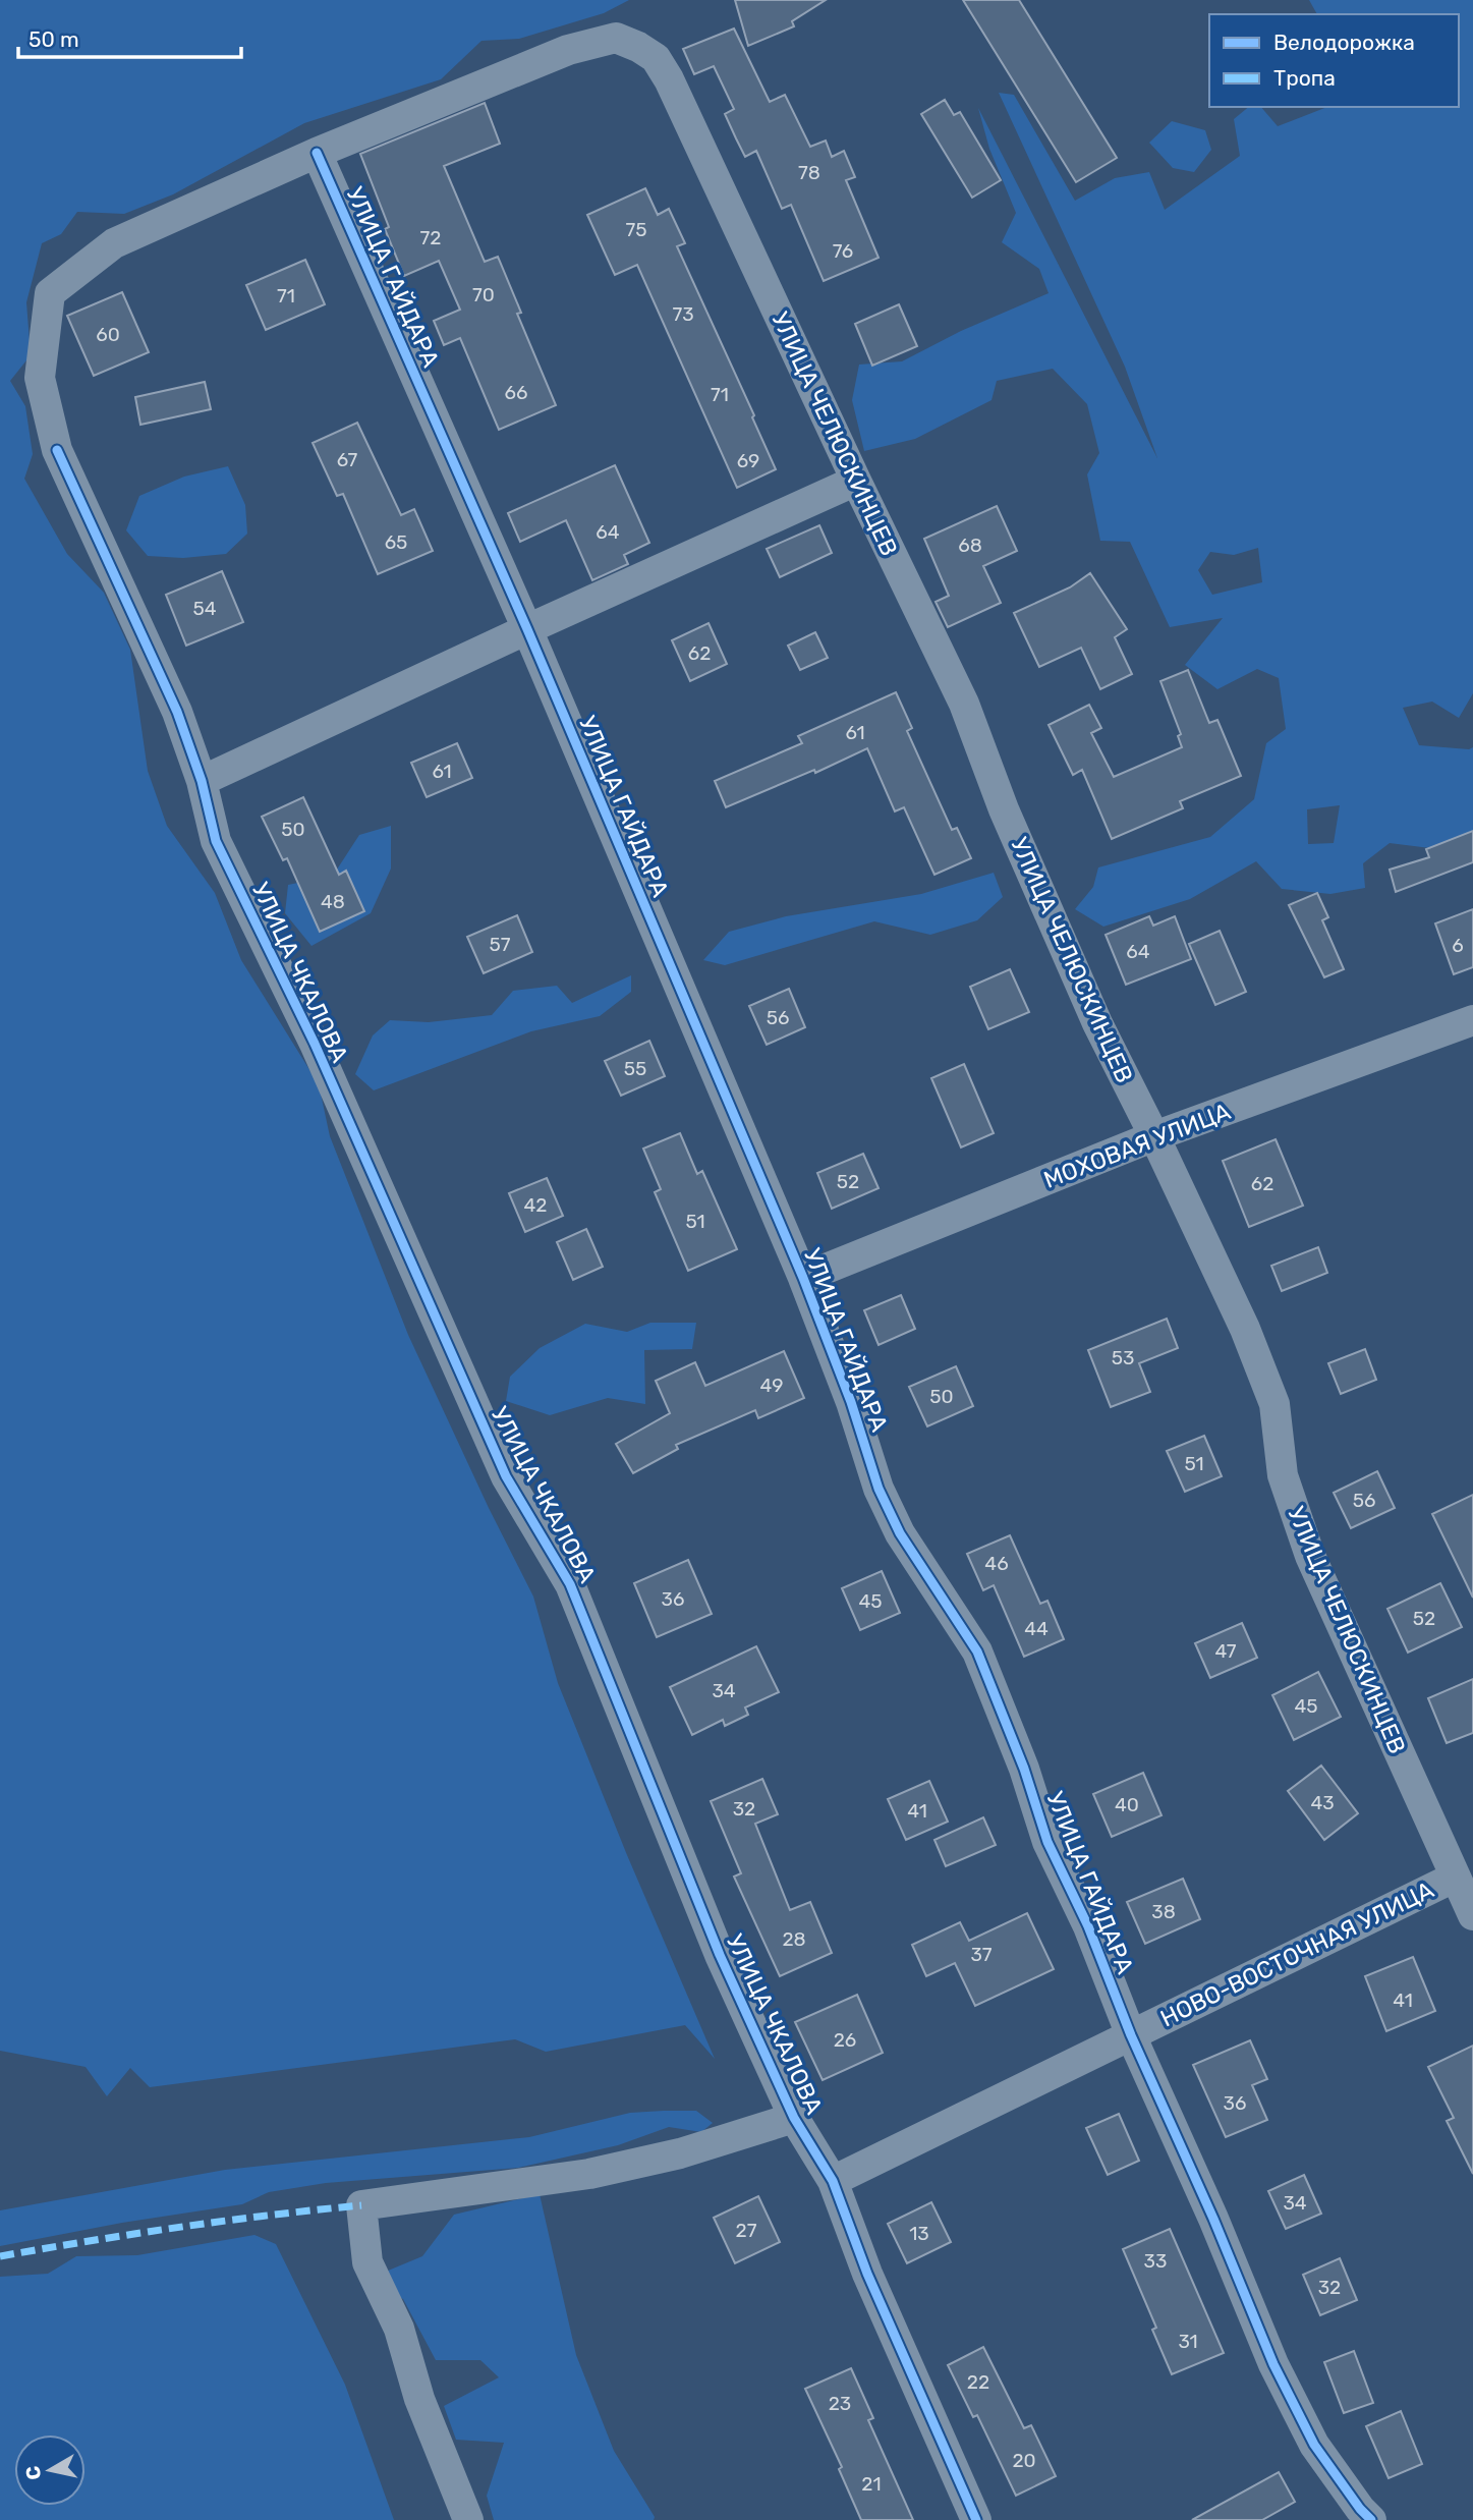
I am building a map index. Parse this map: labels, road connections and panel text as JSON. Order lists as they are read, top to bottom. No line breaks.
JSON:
{"streets":{"street":["УЛИЦА ГАЙДАРА","УЛИЦА ЧЕЛЮСКИНЦЕВ","УЛИЦА ЧКАЛОВА","МОХОВАЯ УЛИЦА","НОВО-ВОСТОЧНАЯ УЛИЦА"]},"crossings":[["УЛИЦА ГАЙДАРА","УЛИЦА ЧКАЛОВА"],["УЛИЦА ГАЙДАРА","МОХОВАЯ УЛИЦА"],["УЛИЦА ГАЙДАРА","НОВО-ВОСТОЧНАЯ УЛИЦА"],["УЛИЦА ЧЕЛЮСКИНЦЕВ","УЛИЦА ЧКАЛОВА"],["УЛИЦА ЧЕЛЮСКИНЦЕВ","МОХОВАЯ УЛИЦА"],["УЛИЦА ЧЕЛЮСКИНЦЕВ","НОВО-ВОСТОЧНАЯ УЛИЦА"],["УЛИЦА ЧКАЛОВА","НОВО-ВОСТОЧНАЯ УЛИЦА"]],"house_numbers":["78","75","72","76","70","71","73","60","66","71","67","69","64","65","68","54","62","61","61","50","48","57","6","64","56","55","52","62","42","51","53","49","50","51","56","46","36","45","52","44","47","34","45","43","40","32","41","38","28","37","41","26","36","34","27","13","33","32","31","22","23","20","21"],"legend":["Велодорожка","Тропа"],"scale_bar":"50 m","north":"left"}
